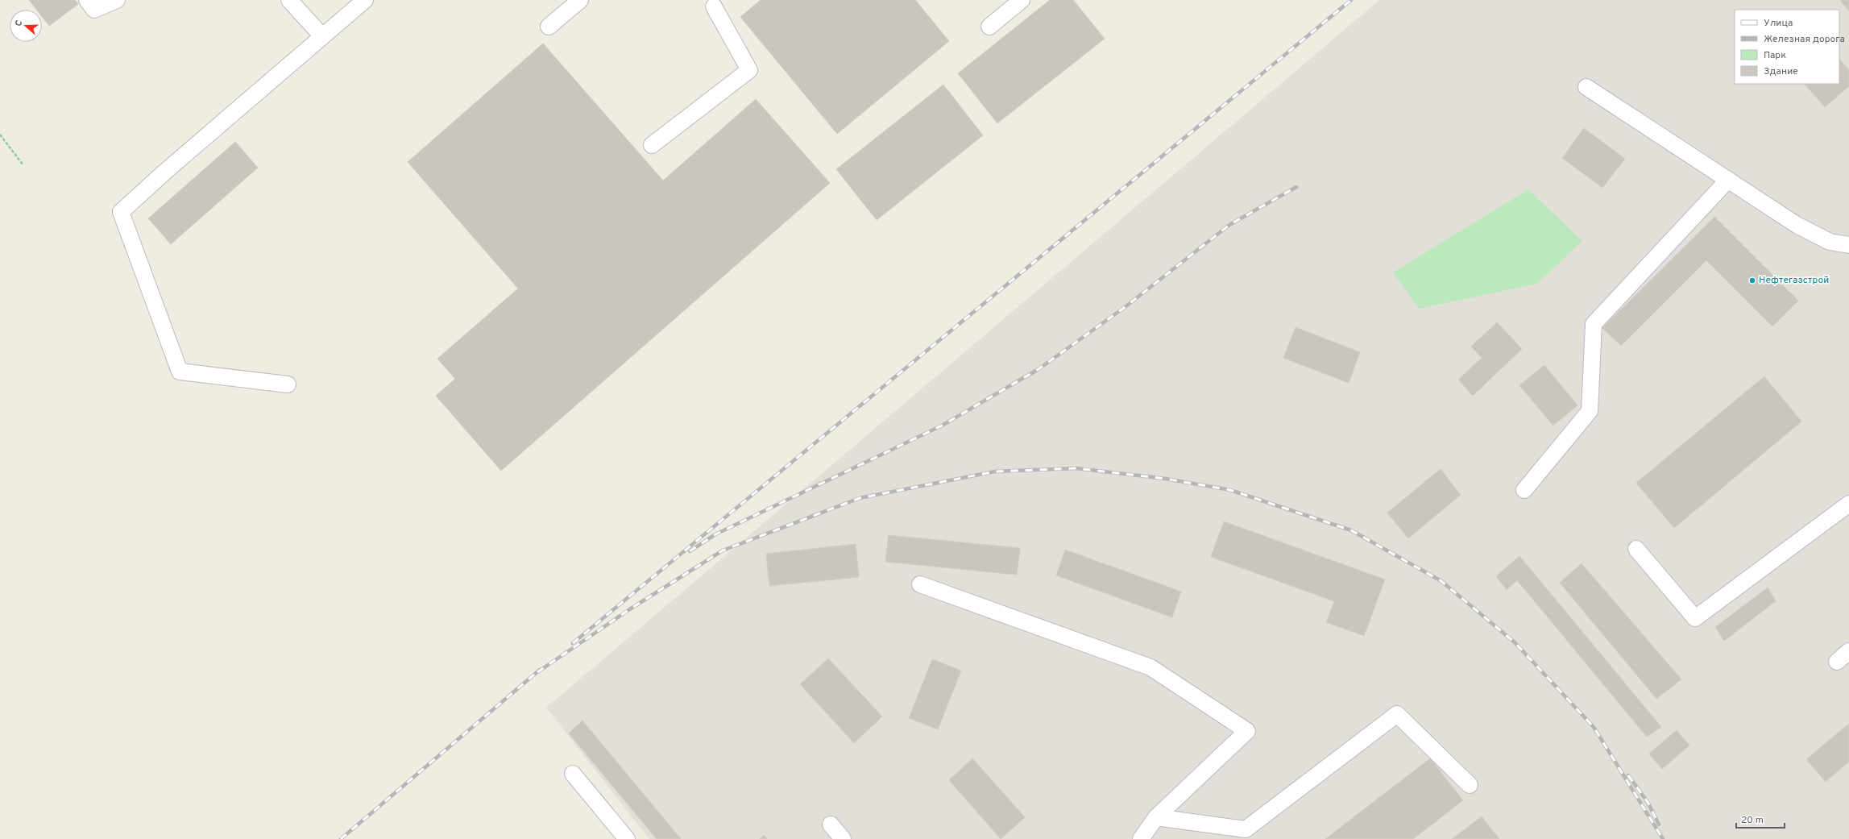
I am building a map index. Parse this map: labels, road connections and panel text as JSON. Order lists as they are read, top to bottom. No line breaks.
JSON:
{"places":["Нефтегазстрой"],"legend":["Улица","Железная дорога","Парк","Здание"],"scale_bar":"20 m","north":"left"}
